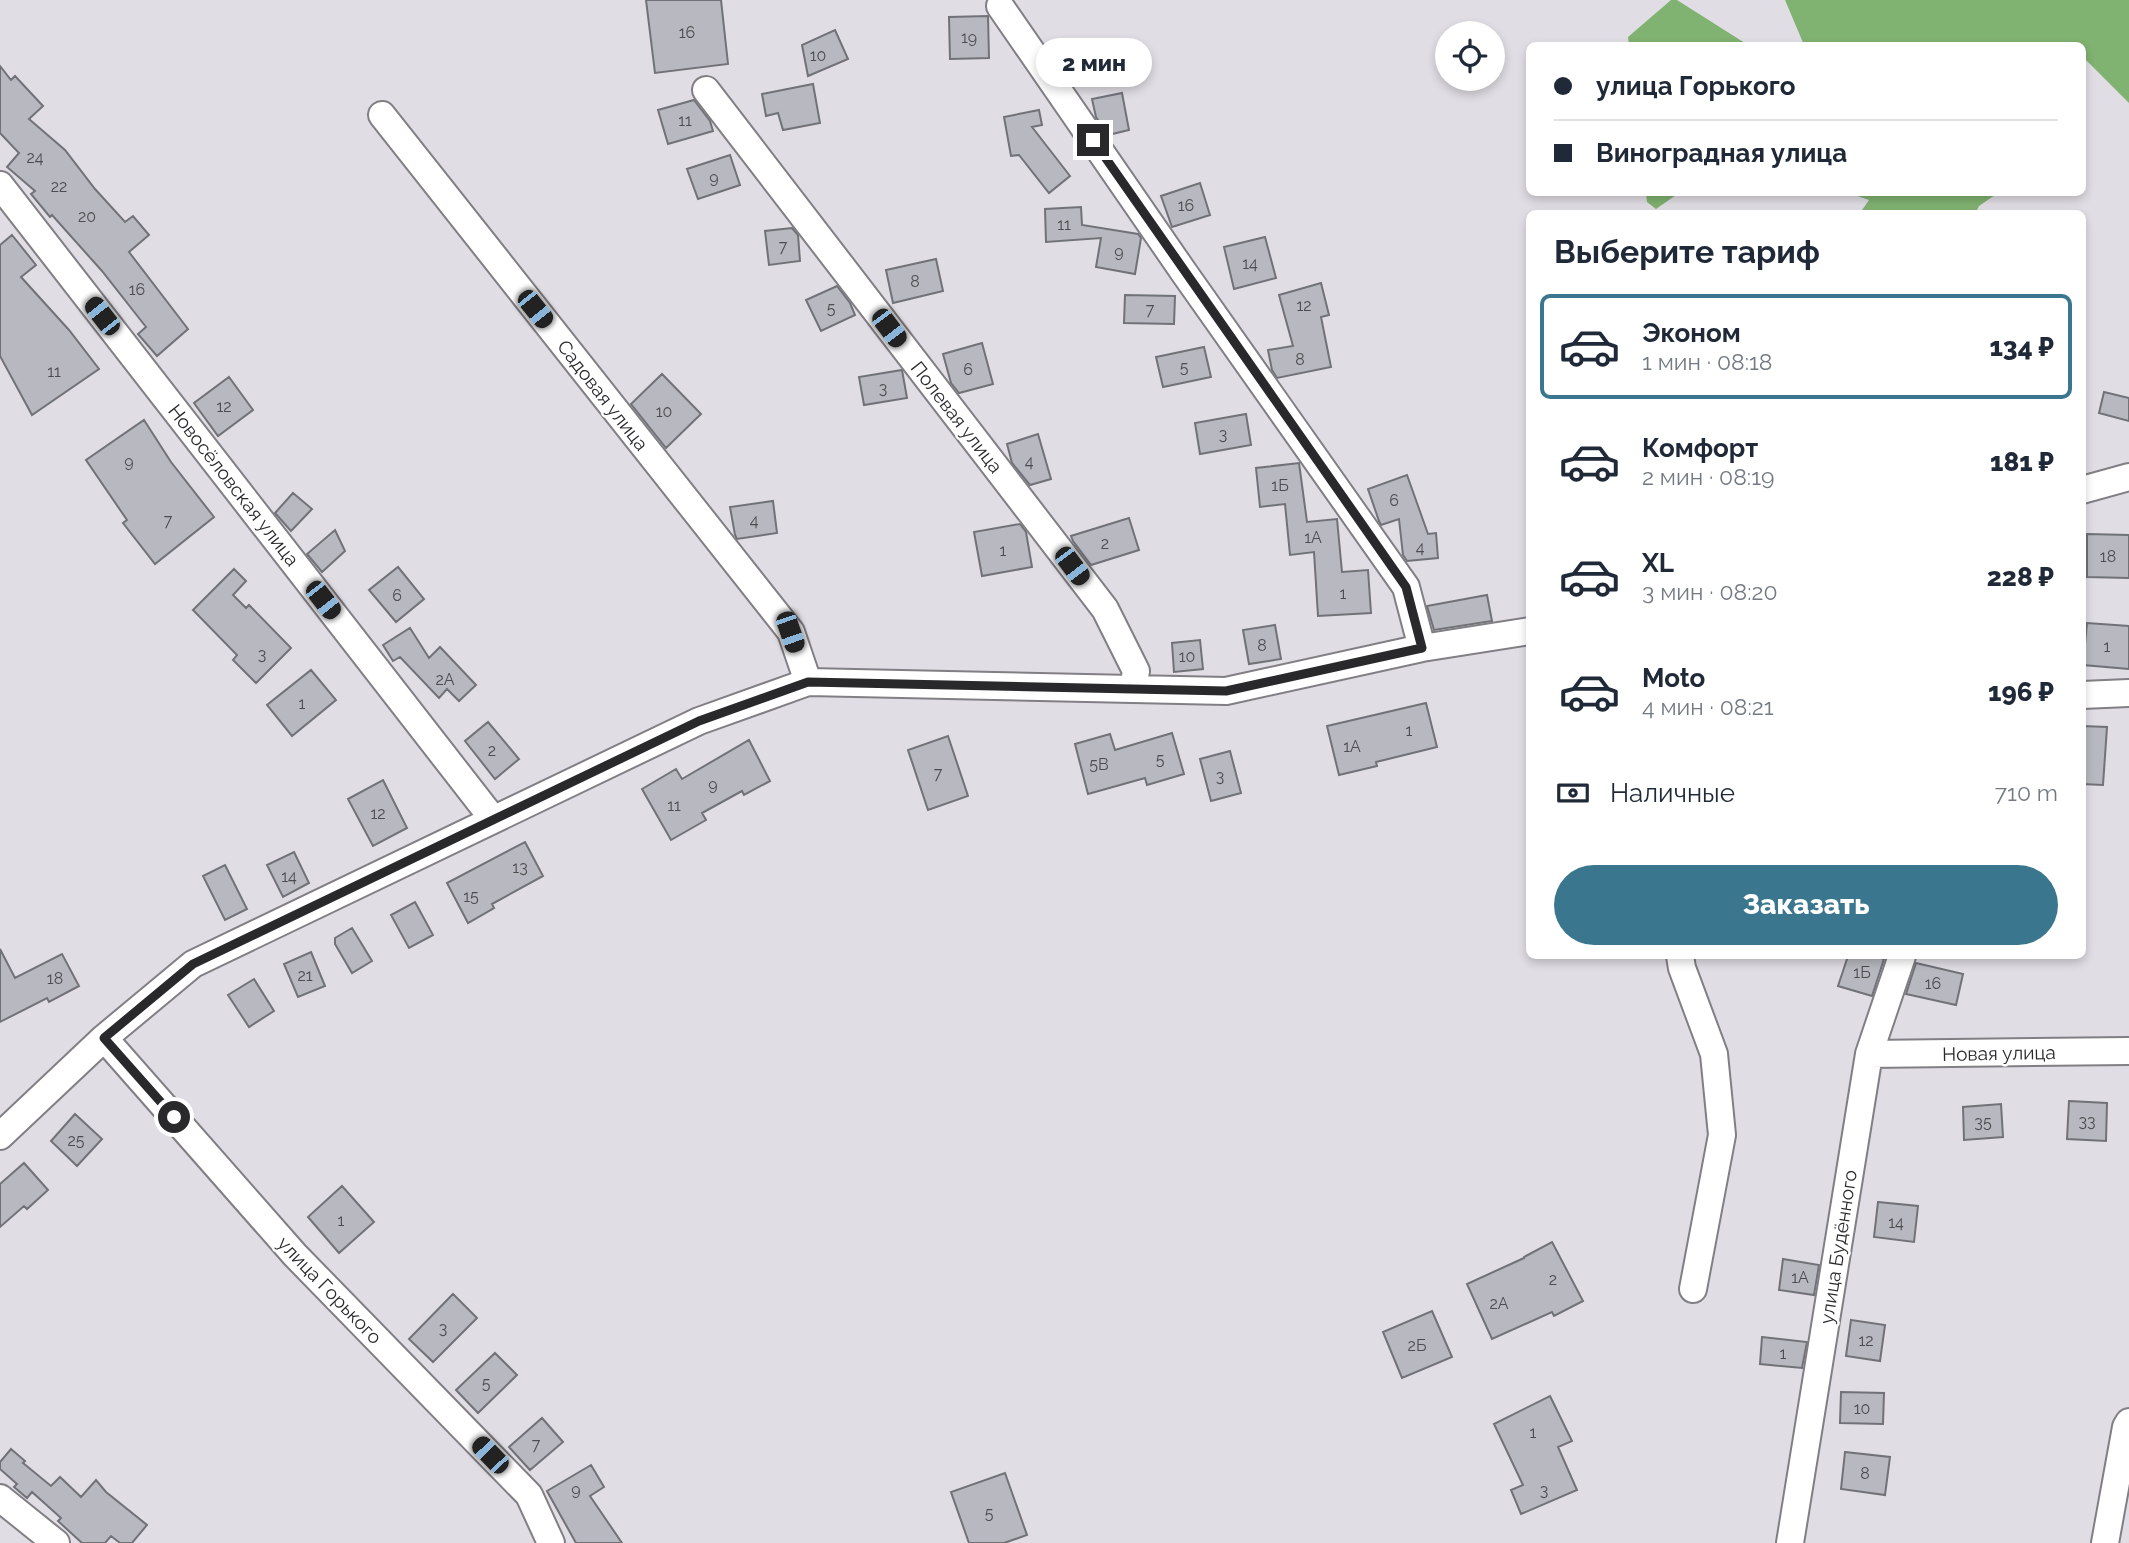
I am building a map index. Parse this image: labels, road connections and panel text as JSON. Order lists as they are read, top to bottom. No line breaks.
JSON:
{"streets":{"street":["Садовая улица","Полевая улица","Новосёловская улица","Новая улица","улица Будённого","улица Горького"]},"crossings":[["Новая улица","улица Будённого"]],"house_numbers":["16","19","10","11","24","9","22","16","20","11","7","9","14","8","16","12","5","7","8","5","6","11","3","12","10","3","9","4","1Б","6","7","4","1А","2","4","1","18","1","6","8","1","3","10","2А","1","1","1А","2","5","5В","7","3","9","11","12","13","14","15","1Б","21","18","16","33","35","25","1","14","1А","2","2А","3","12","2Б","1","5","10","1","7","8","9","3","5"],"page":{"bubble":"2 мин","banner":["улица Горького","Виноградная улица"],"heading":"Выберите тариф","list":[{"name":"Эконом","note":"1 мин · 08:18","value":"134 ₽"},{"name":"Комфорт","note":"2 мин · 08:19","value":"181 ₽"},{"name":"XL","note":"3 мин · 08:20","value":"228 ₽"},{"name":"Moto","note":"4 мин · 08:21","value":"196 ₽"}],"pay":["Наличные","710 m"],"buttons":"Заказать"}}
